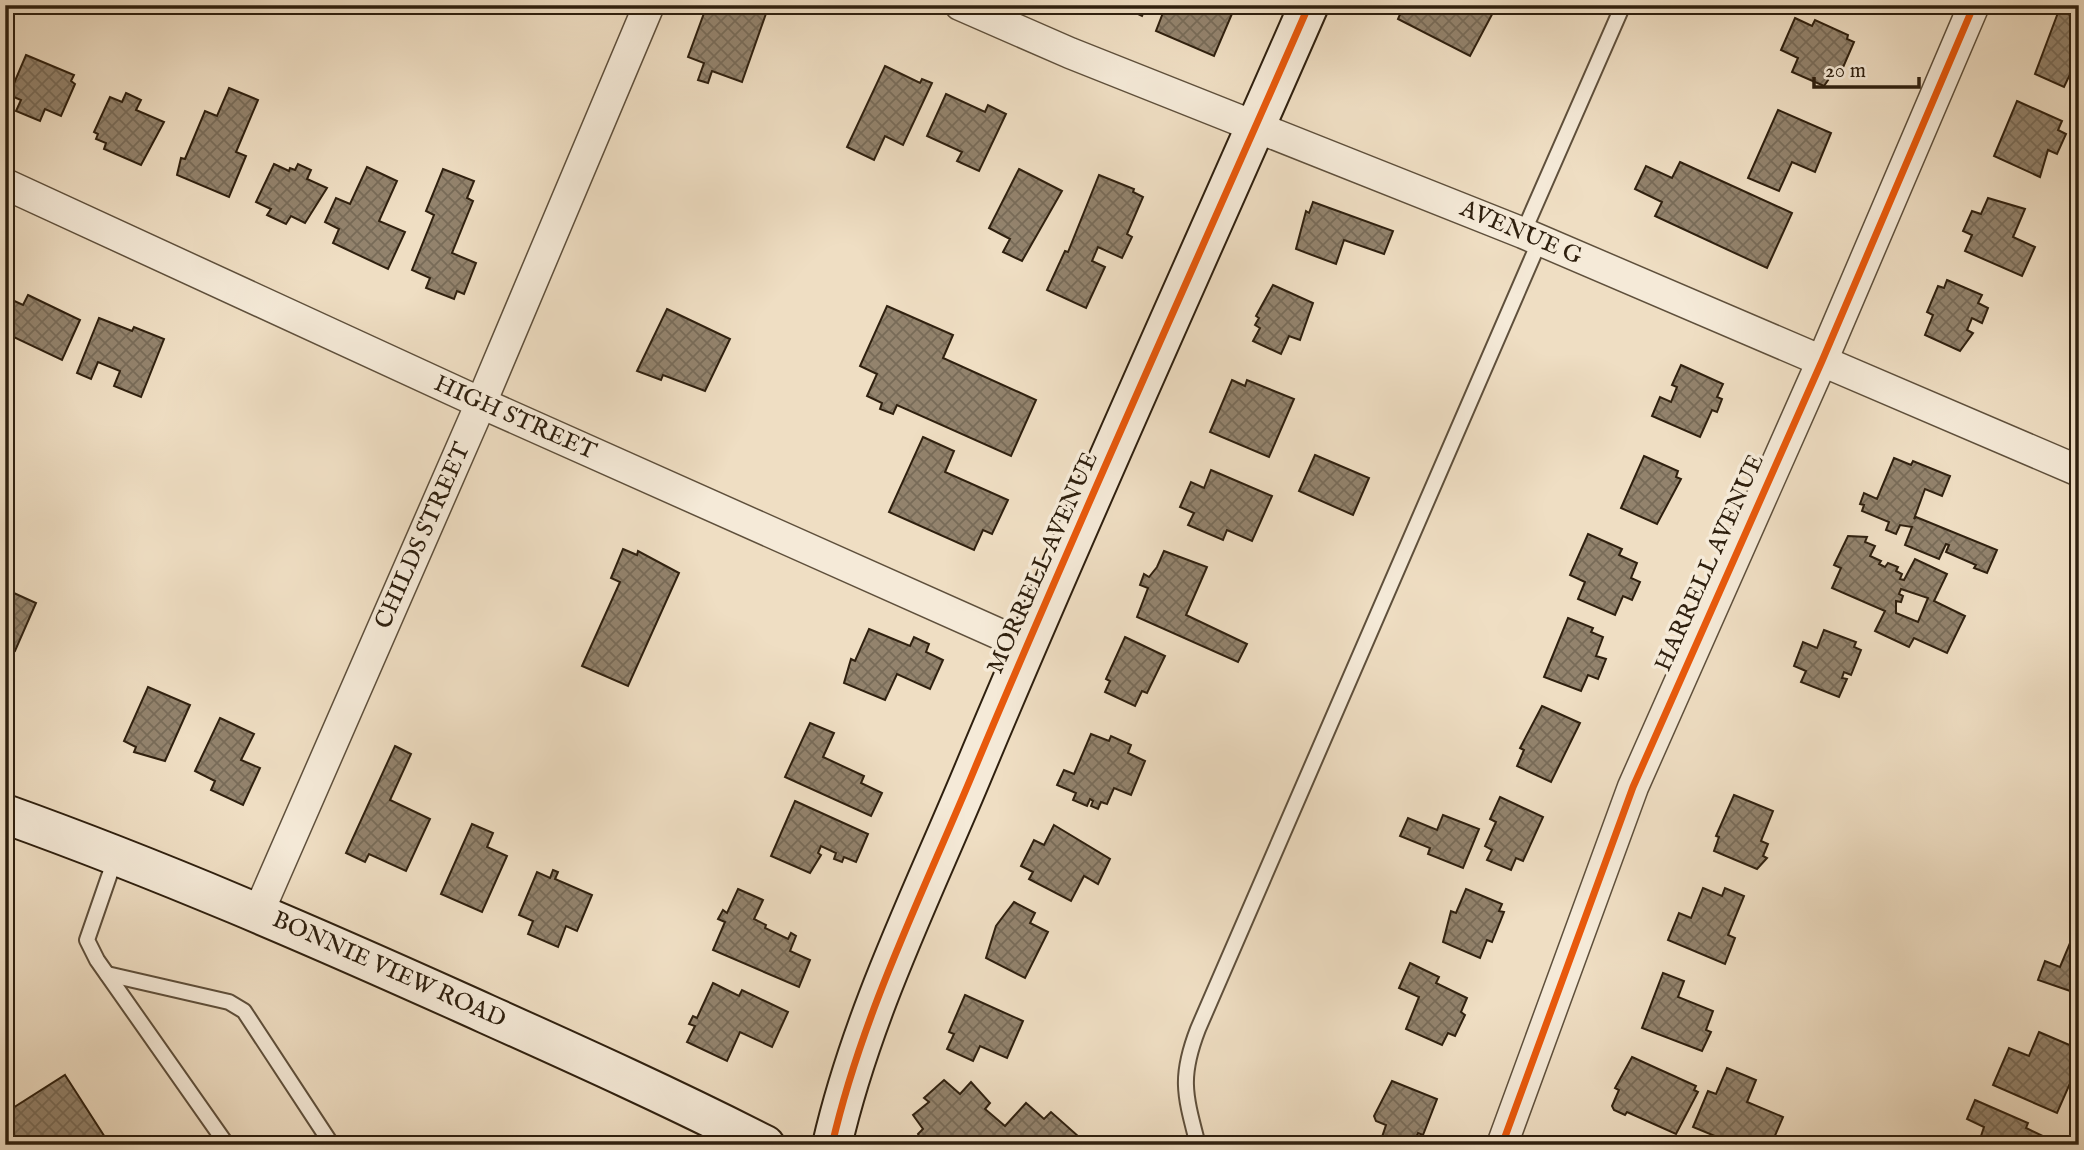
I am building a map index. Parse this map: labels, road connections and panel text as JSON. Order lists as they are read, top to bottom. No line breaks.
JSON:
{"streets":{"street":["AVENUE G","HIGH STREET","CHILDS STREET","MORRELL AVENUE","HARRELL AVENUE","BONNIE VIEW ROAD"]},"crossings":[["AVENUE G","MORRELL AVENUE"],["AVENUE G","HARRELL AVENUE"],["HIGH STREET","CHILDS STREET"],["HIGH STREET","MORRELL AVENUE"],["CHILDS STREET","BONNIE VIEW ROAD"]],"scale_bar":"20 m"}
